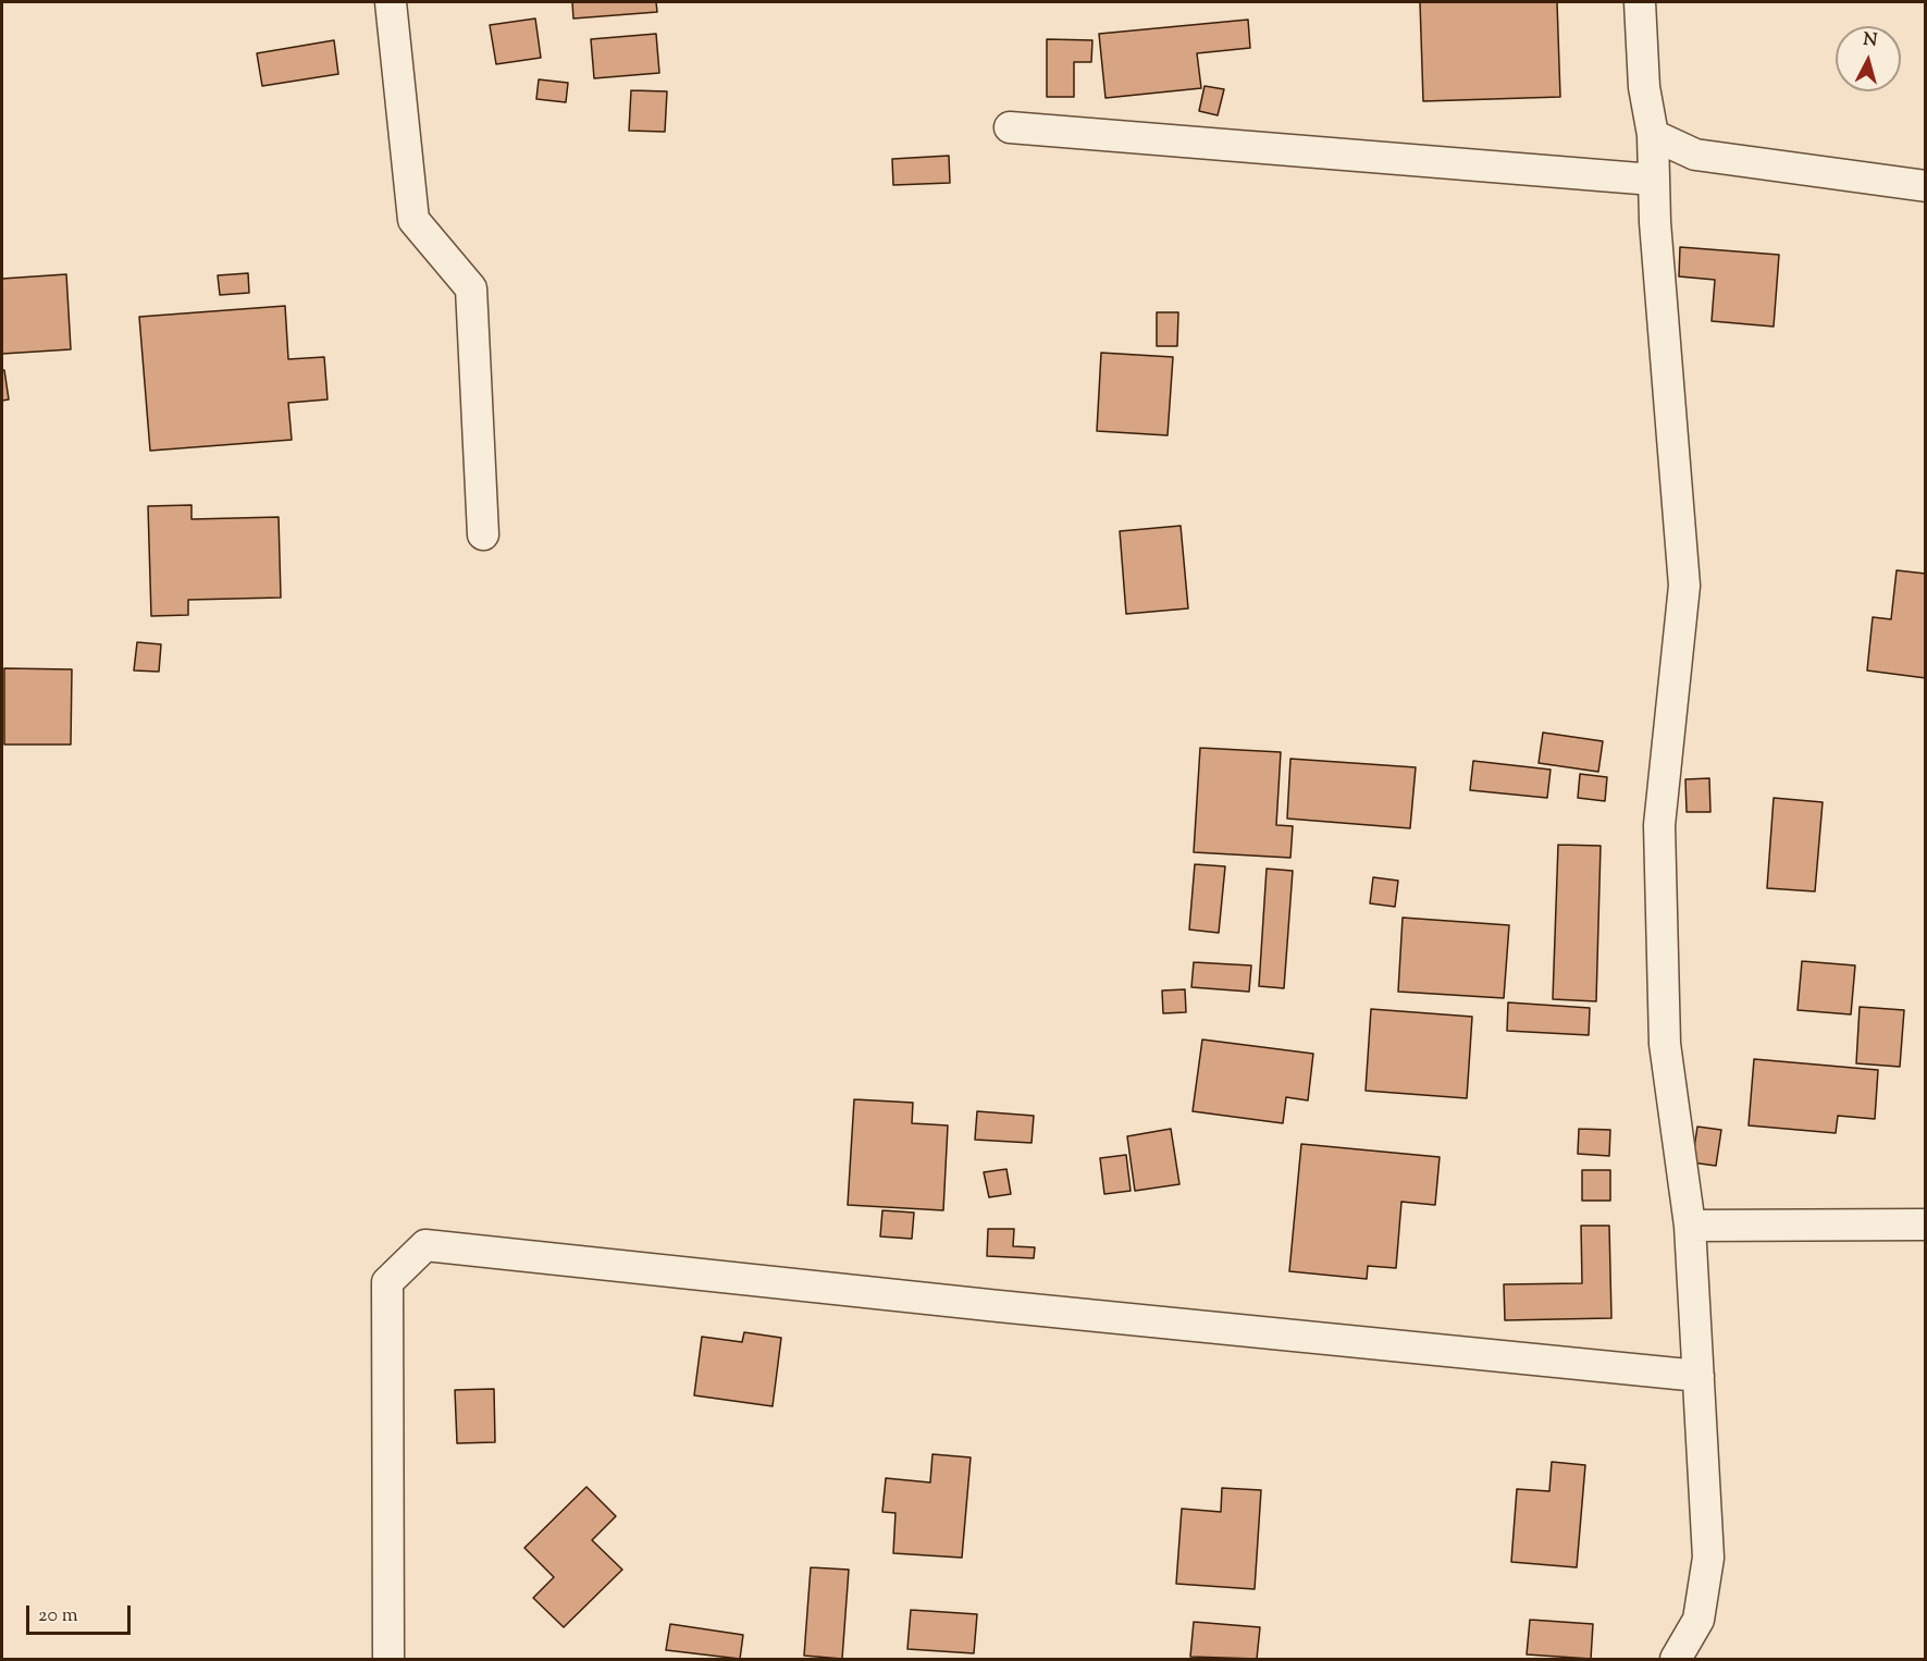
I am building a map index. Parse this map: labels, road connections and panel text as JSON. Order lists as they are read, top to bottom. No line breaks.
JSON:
{"scale_bar":"20 m","north":"top"}
